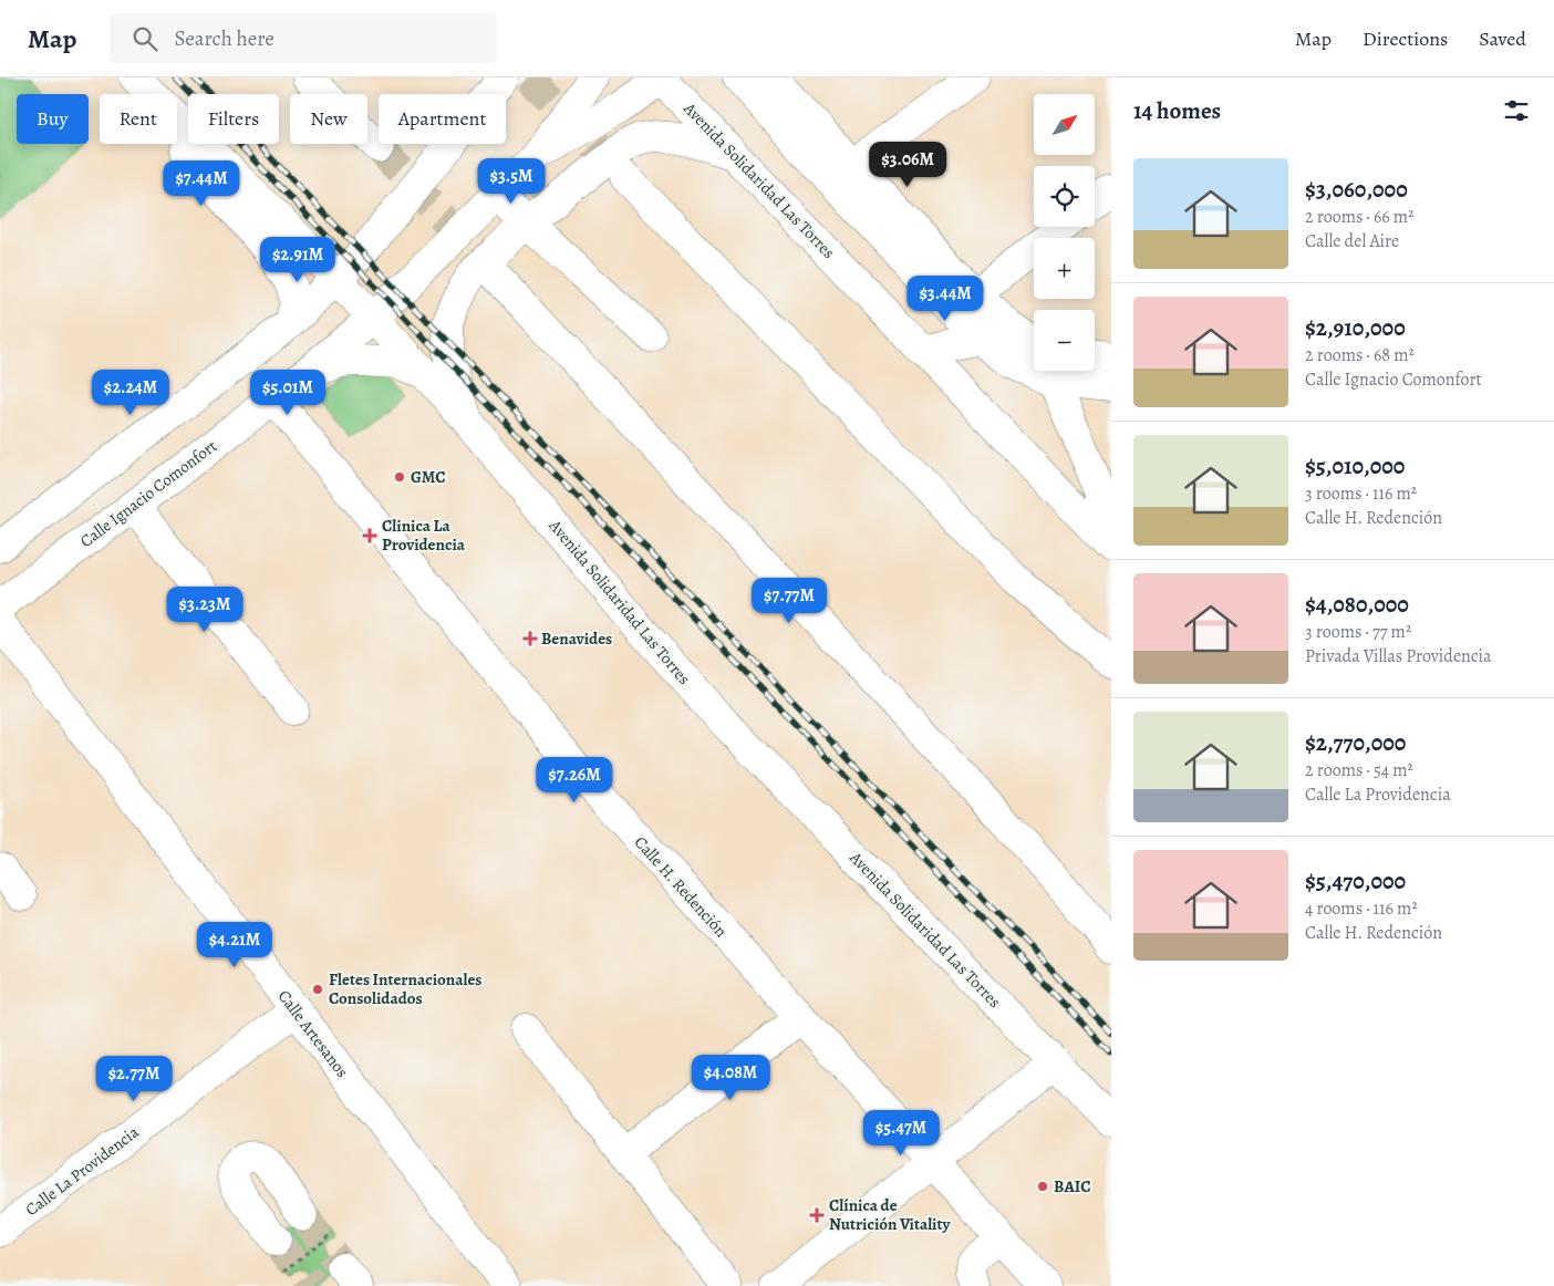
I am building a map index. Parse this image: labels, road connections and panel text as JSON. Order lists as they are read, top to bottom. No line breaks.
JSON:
{"streets":{"main road":["Avenida Solidaridad Las Torres","Calle Ignacio Comonfort","Calle H. Redención","Calle Artesanos","Calle La Providencia"]},"crossings":[["Avenida Solidaridad Las Torres","Calle Ignacio Comonfort"],["Calle Ignacio Comonfort","Calle H. Redención"],["Calle Artesanos","Calle La Providencia"]],"places":{"other":["GMC","Fletes Internacionales Consolidados","BAIC"],"health":["Clinica La Providencia","Benavides","Clínica de Nutrición Vitality"]},"north":"top right","page":{"header":"Map","search":"Search here","nav":["Map","Directions","Saved"],"heading":"14 homes","map_buttons":["+","−"],"chip":["Buy","Rent","Filters","New","Apartment"],"price":["$3.06M","$3.5M","$7.44M","$2.91M","$3.44M","$2.24M","$5.01M","$7.77M","$3.23M","$7.26M","$4.21M","$4.08M","$2.77M","$5.47M"],"list":[{"name":"$3,060,000","note":"2 rooms · 66 m² · Calle del Aire"},{"name":"$2,910,000","note":"2 rooms · 68 m² · Calle Ignacio Comonfort"},{"name":"$5,010,000","note":"3 rooms · 116 m² · Calle H. Redención"},{"name":"$4,080,000","note":"3 rooms · 77 m² · Privada Villas Providencia"},{"name":"$2,770,000","note":"2 rooms · 54 m² · Calle La Providencia"},{"name":"$5,470,000","note":"4 rooms · 116 m² · Calle H. Redención"}]}}
